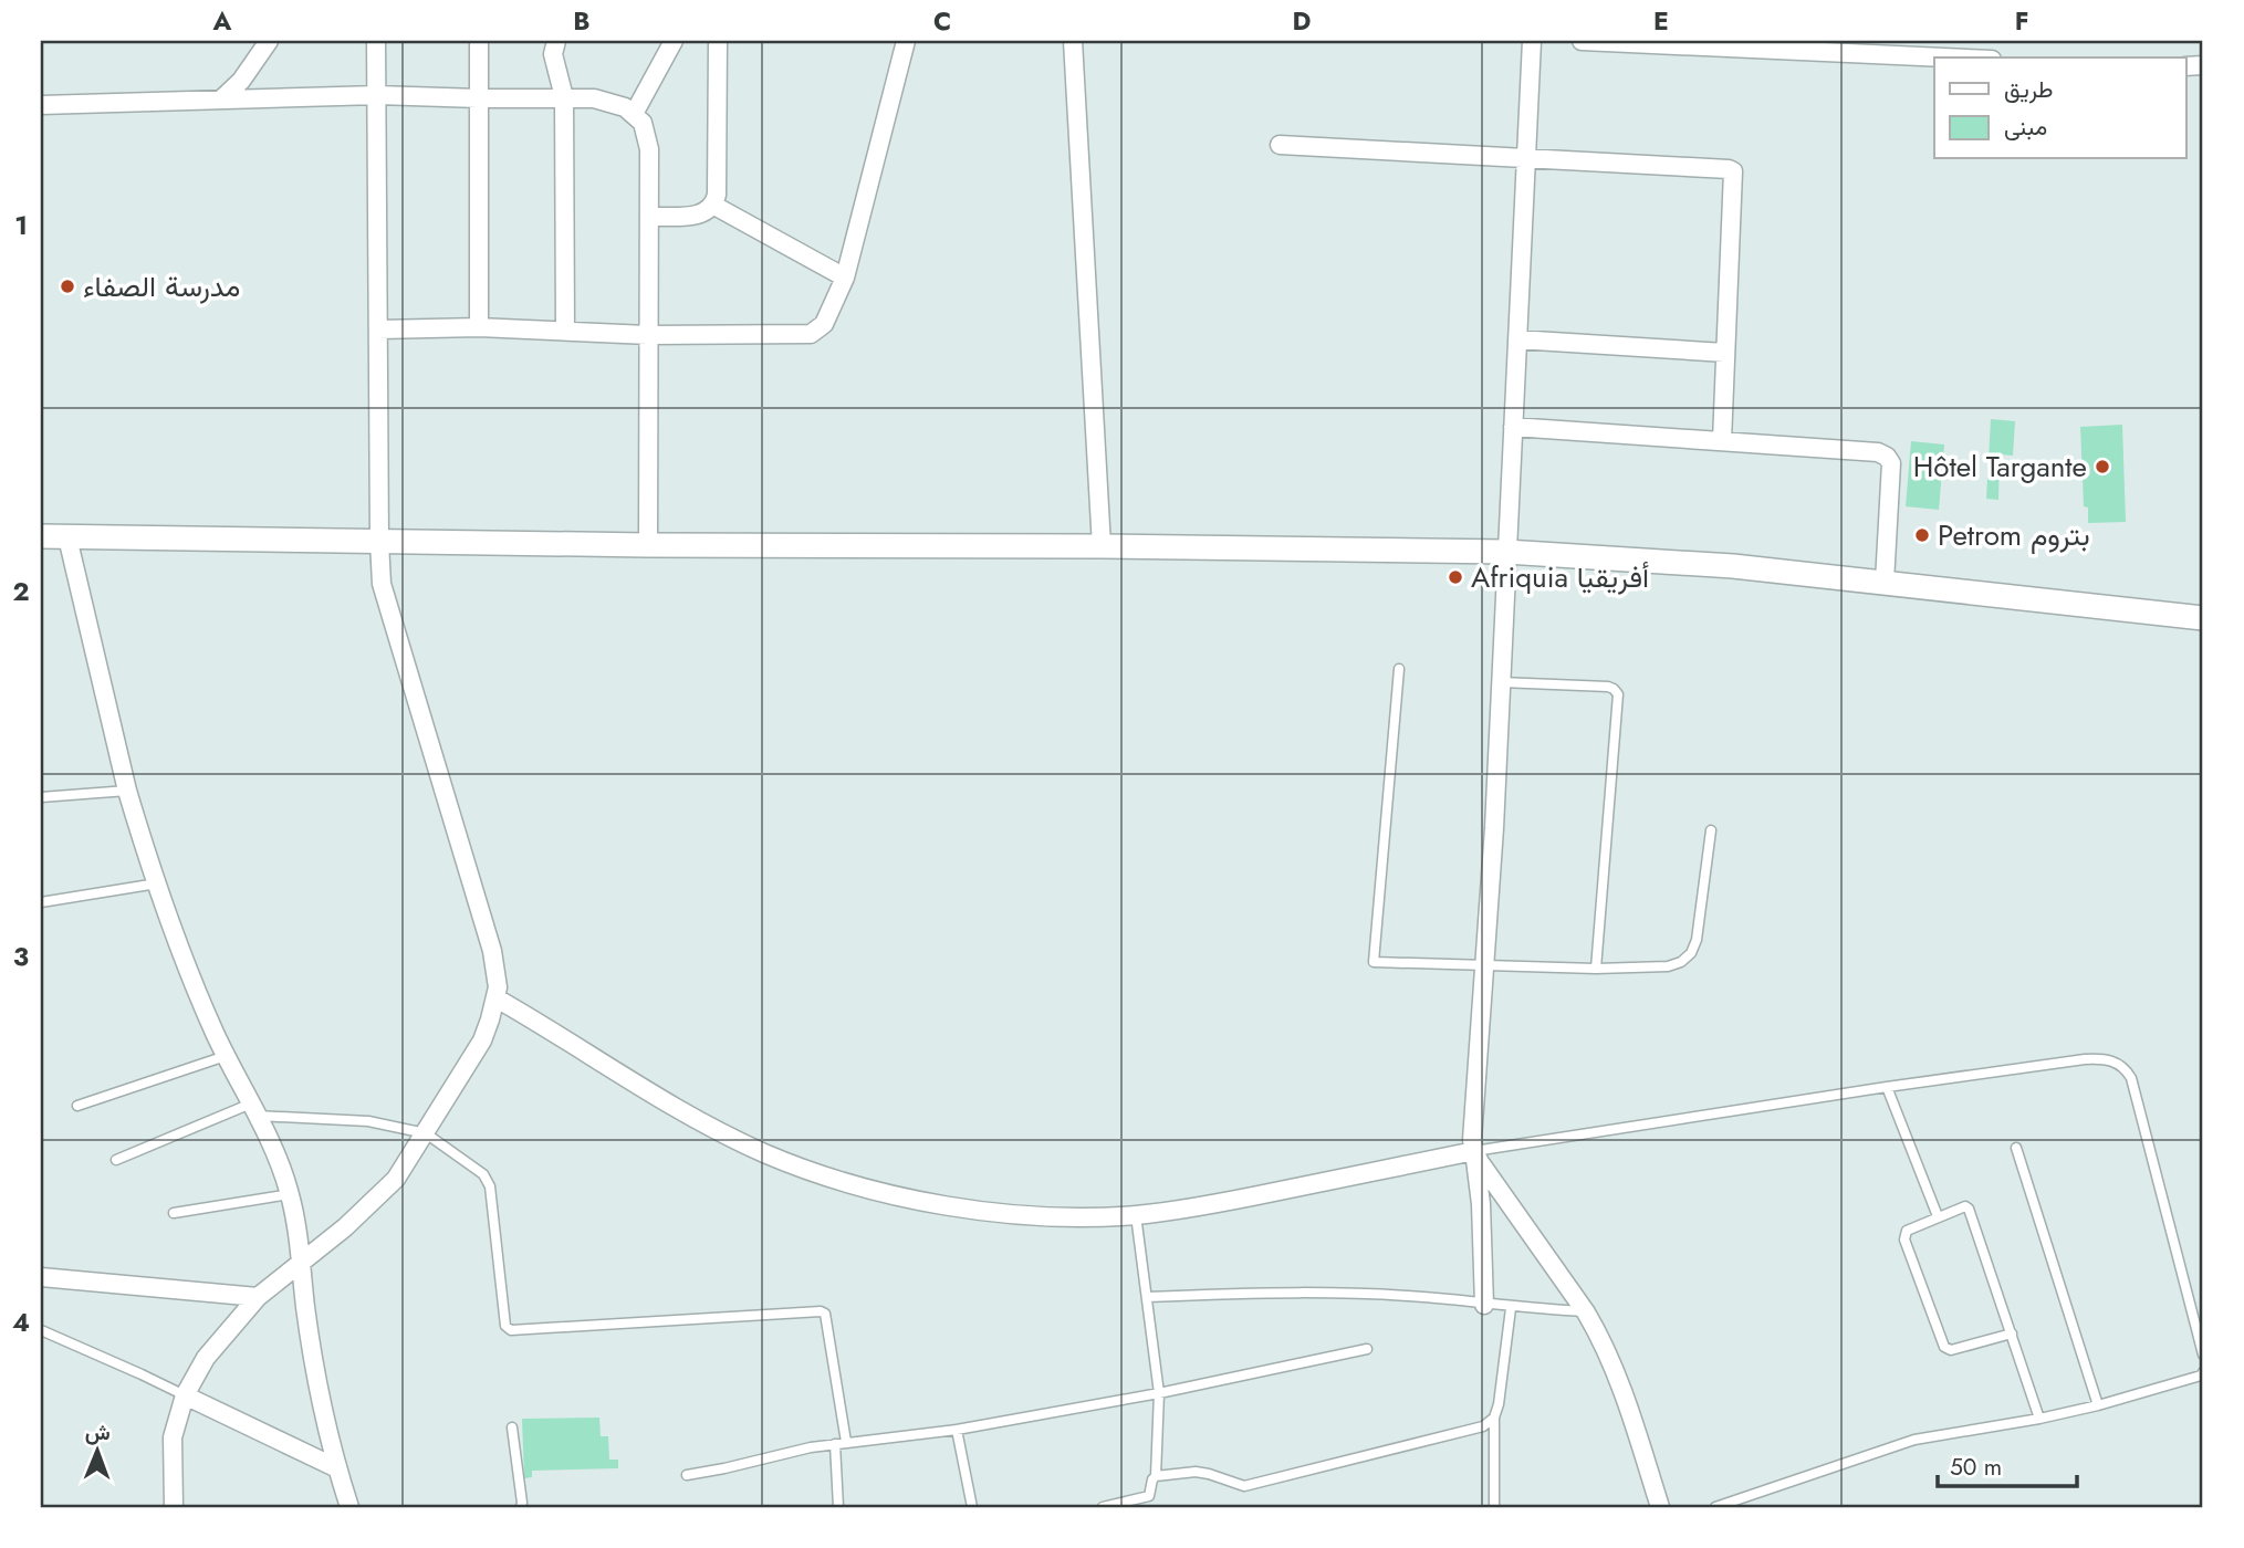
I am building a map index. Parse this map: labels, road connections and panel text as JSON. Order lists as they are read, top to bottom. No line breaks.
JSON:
{"places":["مدرسة الصفاء","Hôtel Targante","Petrom بتروم","Afriquia أفريقيا"],"legend":["طريق","مبنى"],"scale_bar":"50 m","north":"top","grid":{"columns":["A","B","C","D","E","F"],"rows":["1","2","3","4"]}}
